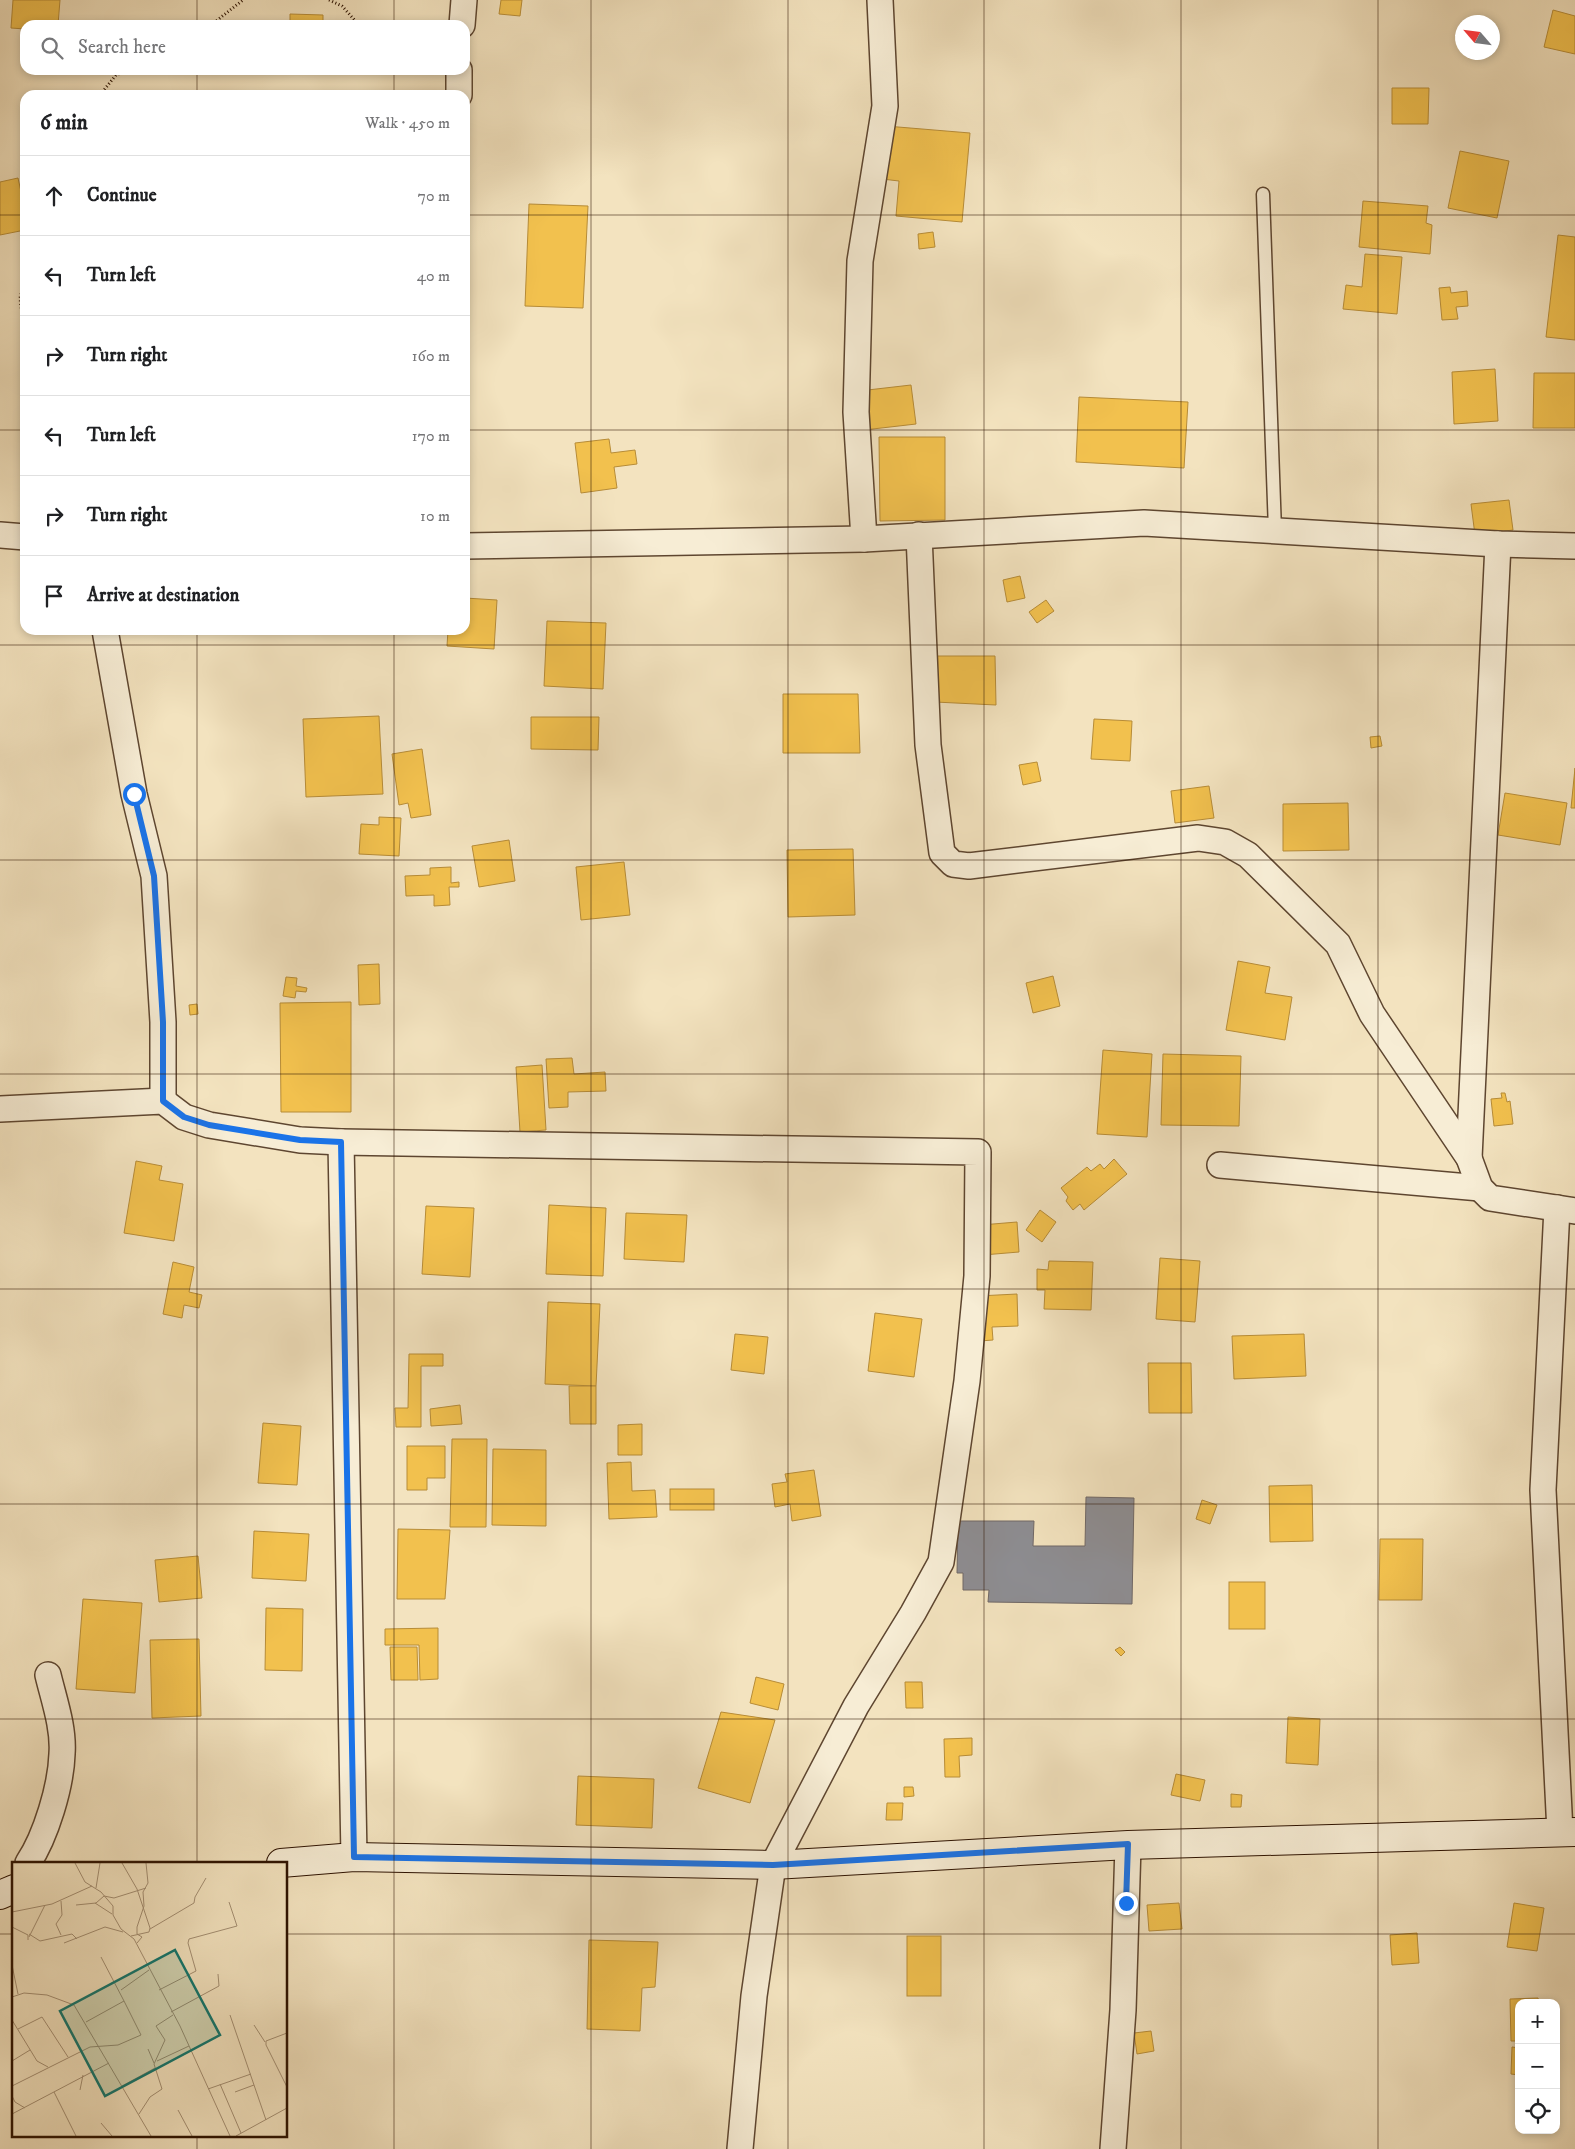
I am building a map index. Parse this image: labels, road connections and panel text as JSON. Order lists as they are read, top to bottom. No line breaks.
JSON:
{"north":"top left","page":{"search":"Search here","heading":["6 min","Walk · 450 m"],"list":[["Continue","70 m"],["Turn left","40 m"],["Turn right","160 m"],["Turn left","170 m"],["Turn right","10 m"],"Arrive at destination"],"map_buttons":["+","−"]}}
